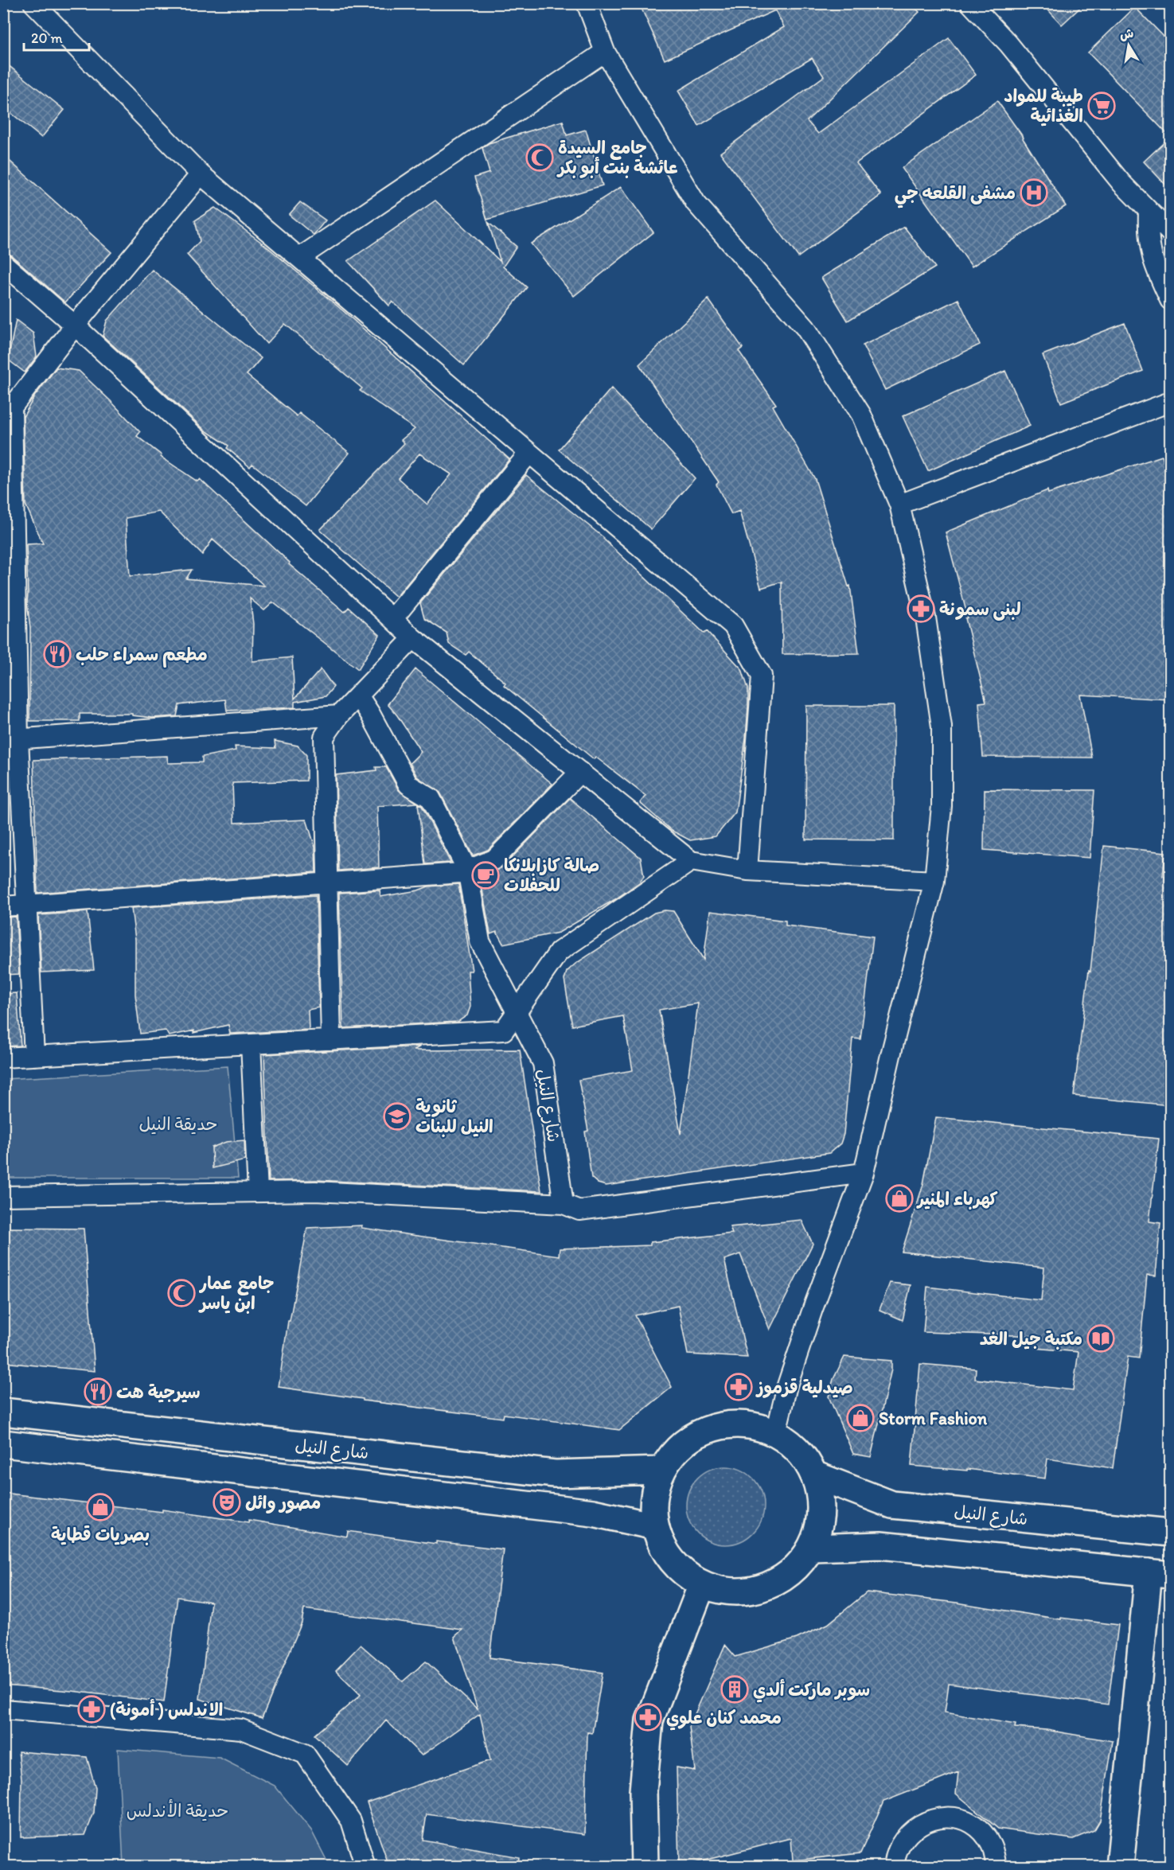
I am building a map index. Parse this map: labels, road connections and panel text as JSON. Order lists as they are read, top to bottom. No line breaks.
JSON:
{"streets":{"main road":["شارع النيل"]},"parks":["حديقة النيل","حديقة الأندلس"],"places":{"supermarket":["طيبة للمواد الغذائية"],"mosque":["جامع السيدة عائشة بنت أبو بكر","جامع عمار ابن ياسر"],"hospital":["مشفى القلعه جي"],"pharmacy":["لبنى سمونة","صيدلية قزموز","الاندلس ( أمونة)","محمد كنان علوي"],"restaurant":["مطعم سمراء حلب","سيرجية هت"],"cafe":["صالة كازابلانكا للحفلات"],"school or university":["ثانوية النيل للبنات"],"shop":["كهرباء المنير","Storm Fashion","بصريات قطاية"],"library":["مكتبة جيل الغد"],"theatre":["مصور وائل"],"building":["سوبر ماركت ألدي"]},"scale_bar":"20 m","north":"top"}
